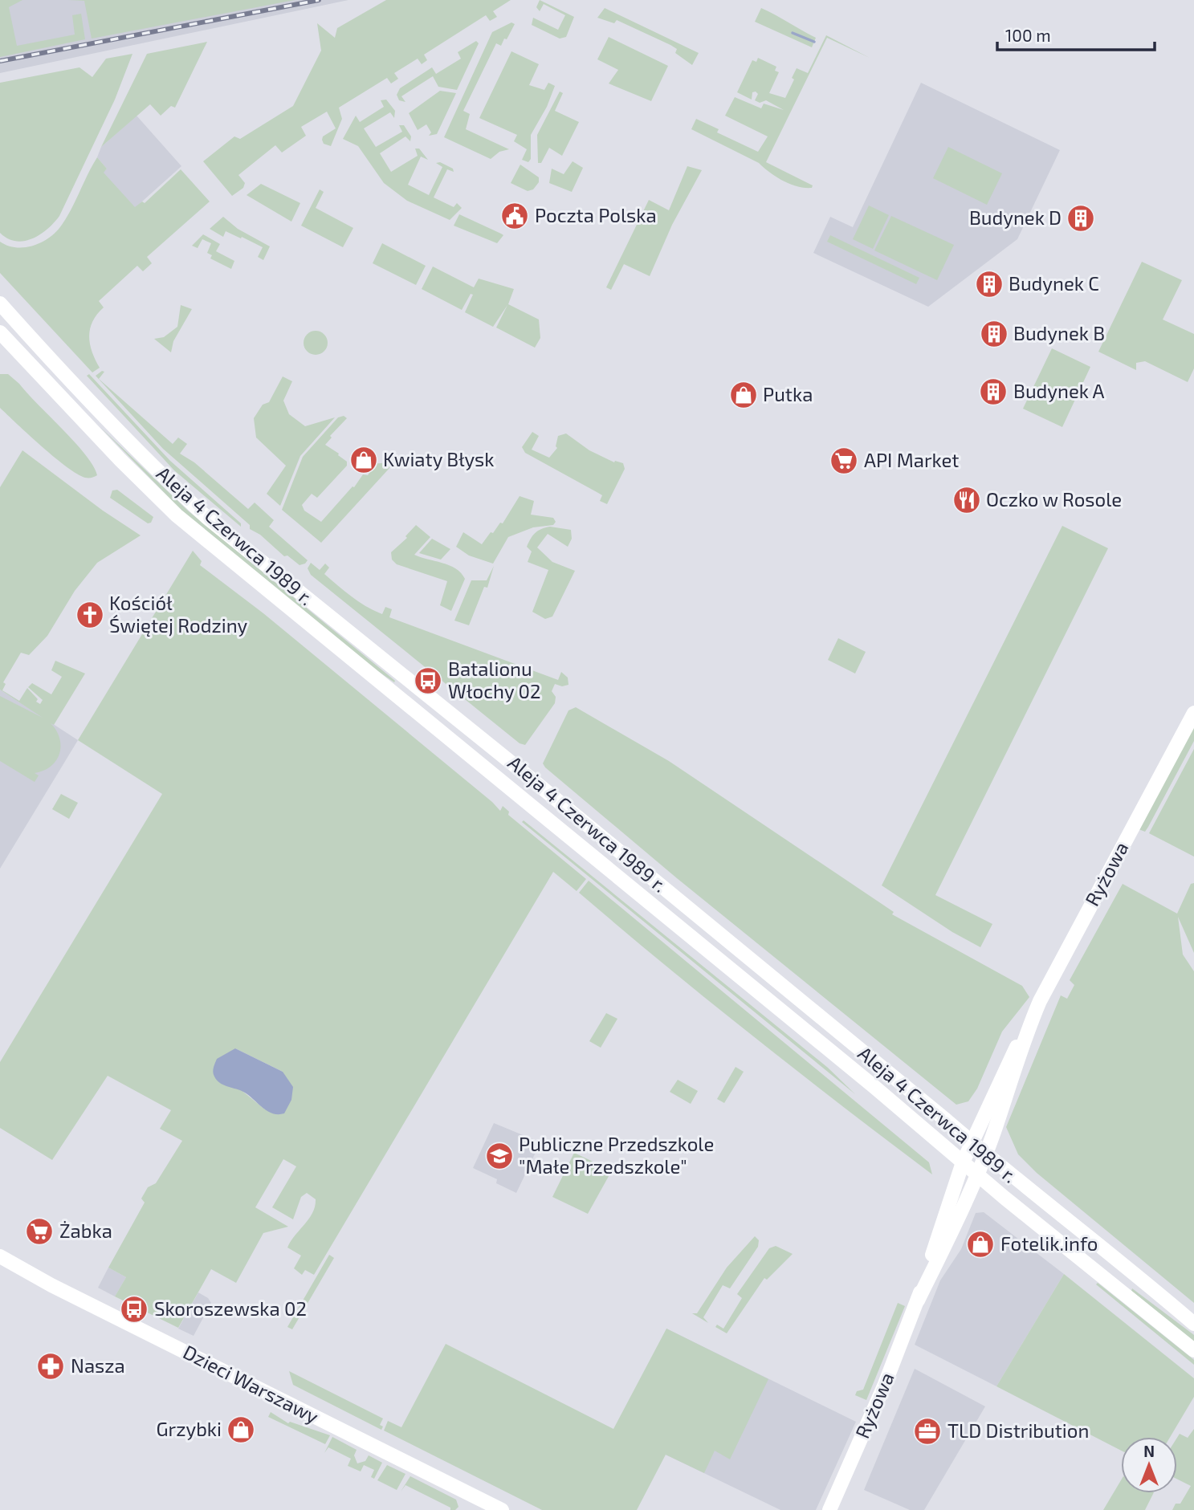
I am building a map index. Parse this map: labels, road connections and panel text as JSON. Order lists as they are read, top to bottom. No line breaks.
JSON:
{"streets":{"main road":["Aleja 4 Czerwca 1989 r.","Ryżowa","Dzieci Warszawy"]},"crossings":[["Aleja 4 Czerwca 1989 r.","Ryżowa"]],"places":{"public building":["Poczta Polska"],"building":["Budynek D","Budynek C","Budynek B","Budynek A"],"shop":["Putka","Kwiaty Błysk","Fotelik.info","Grzybki"],"supermarket":["API Market","Żabka"],"restaurant":["Oczko w Rosole"],"church":["Kościół Świętej Rodziny"],"bus stop":["Batalionu Włochy 02","Skoroszewska 02"],"school or university":["Publiczne Przedszkole \"Małe Przedszkole\""],"pharmacy":["Nasza"],"office":["TLD Distribution"]},"scale_bar":"100 m","north":"top"}
